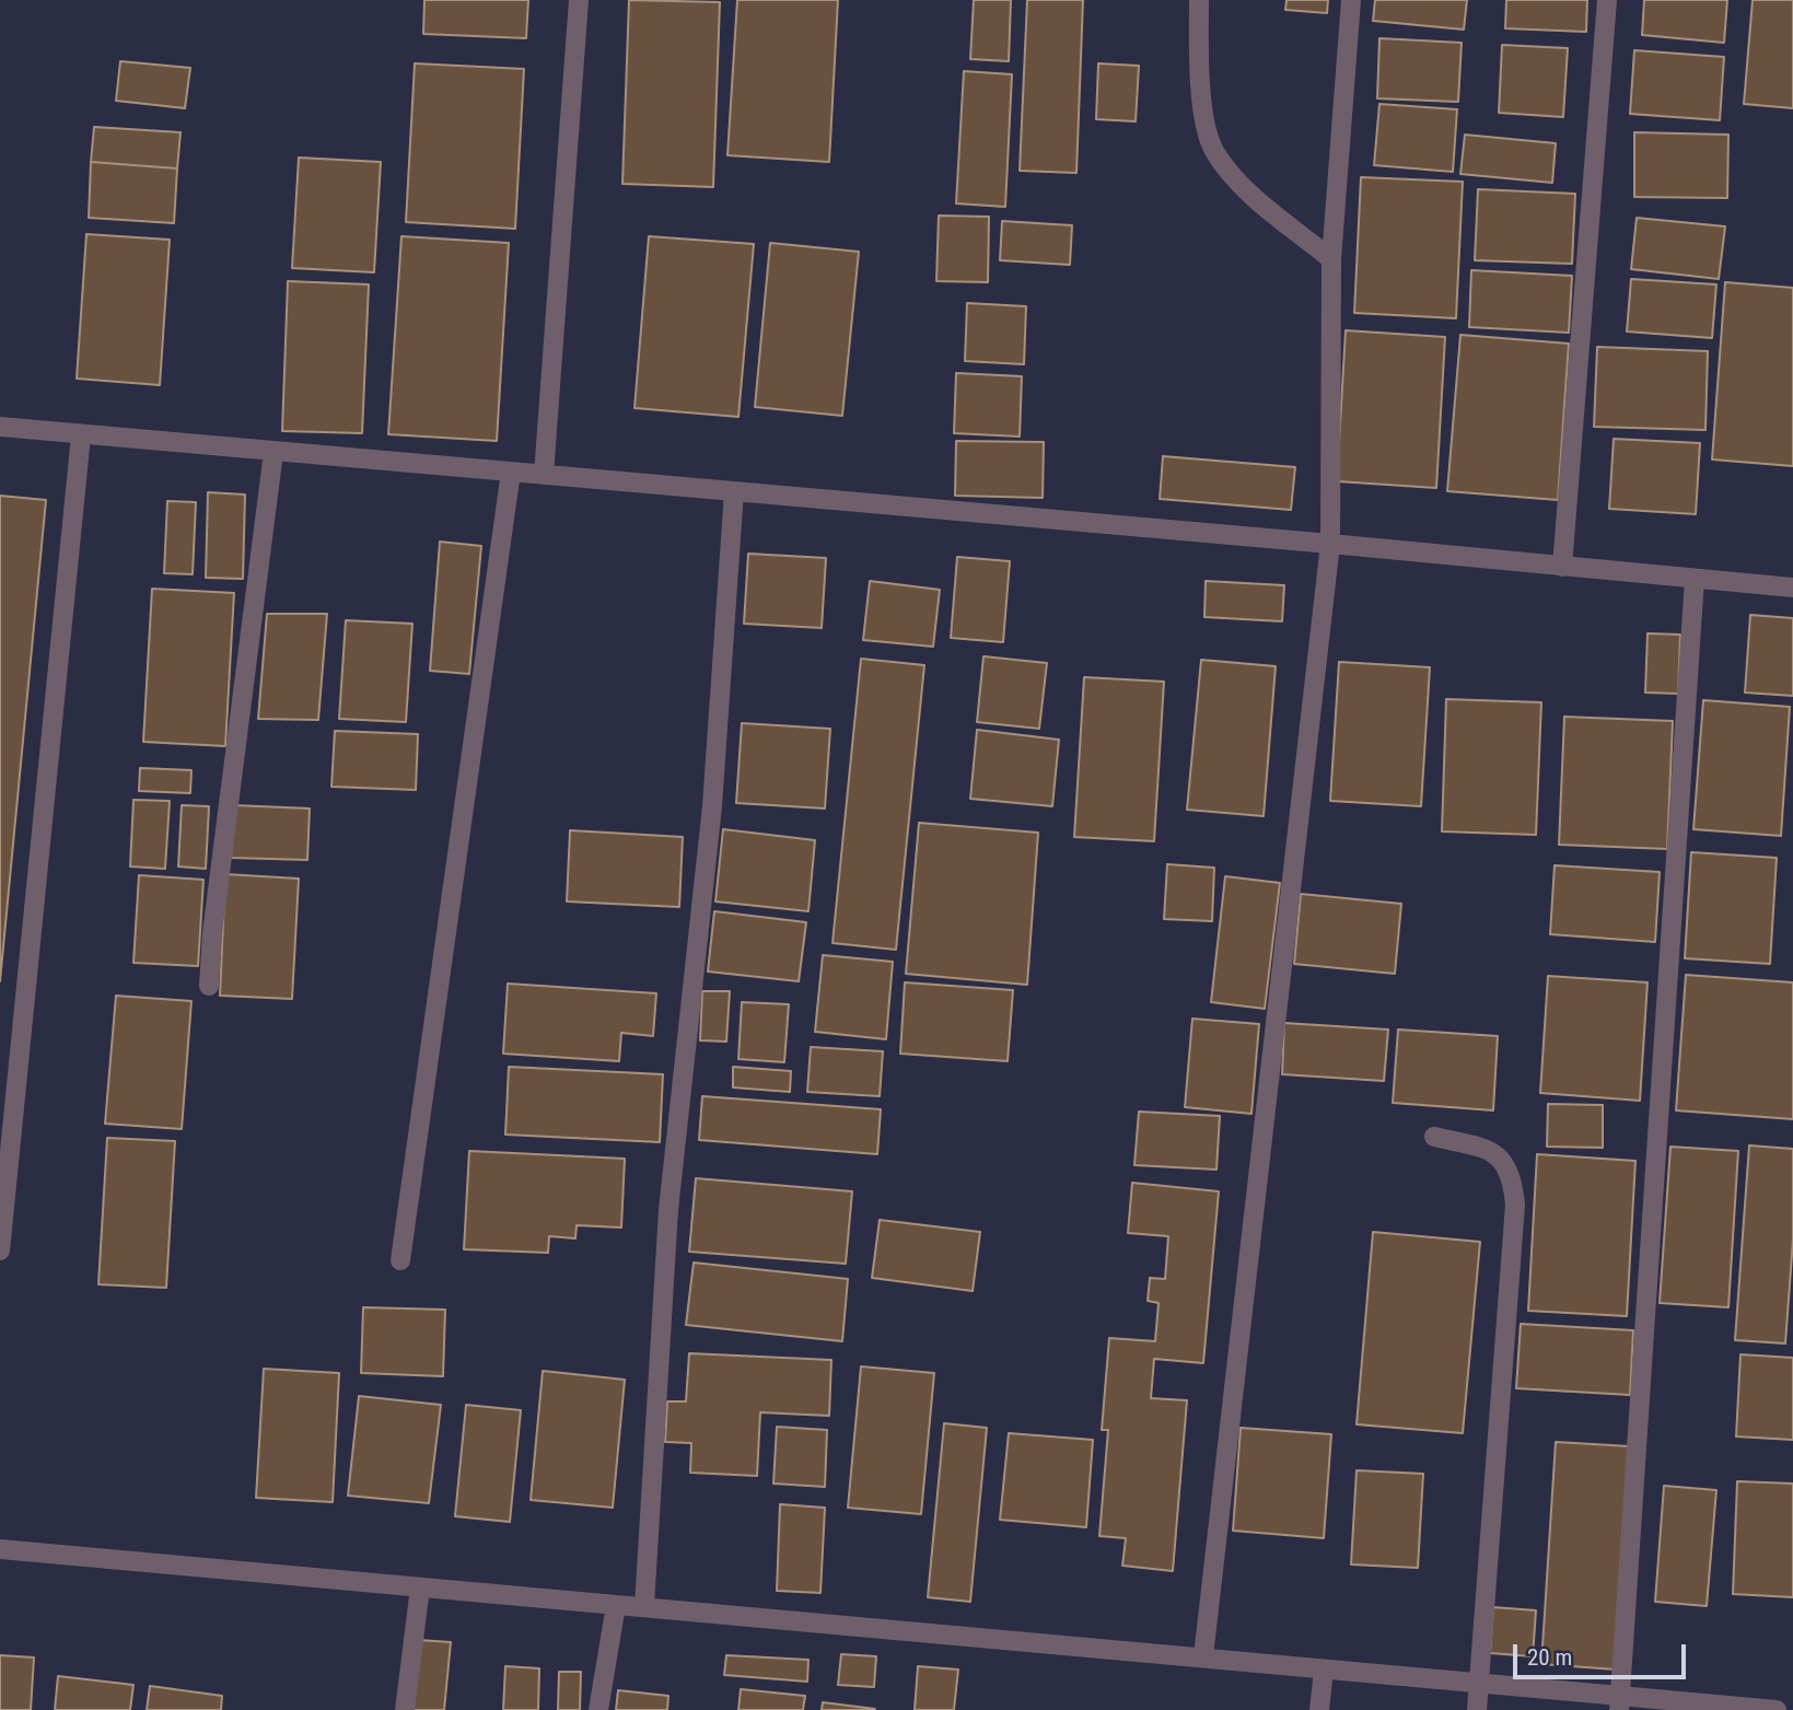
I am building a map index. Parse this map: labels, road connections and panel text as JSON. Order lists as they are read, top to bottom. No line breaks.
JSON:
{"scale_bar":"20 m"}
